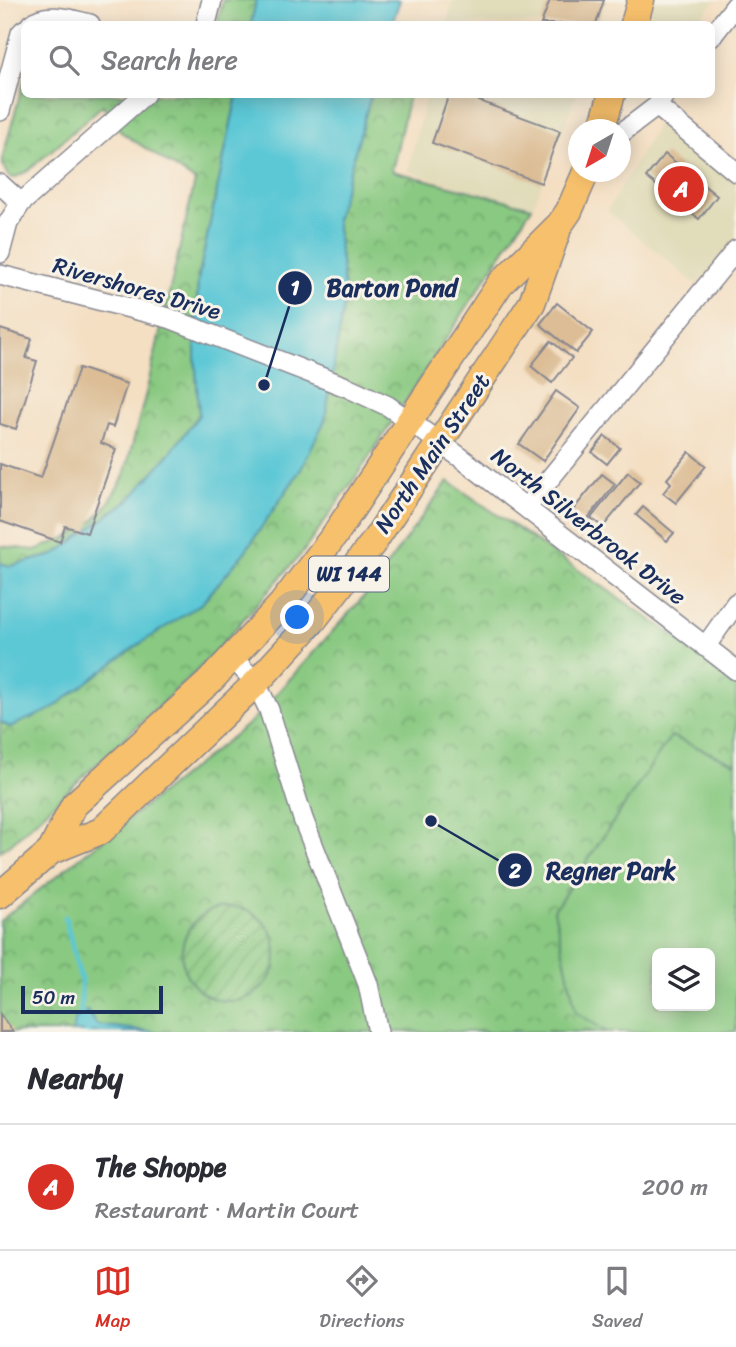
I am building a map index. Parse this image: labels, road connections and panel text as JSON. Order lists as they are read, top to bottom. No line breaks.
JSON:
{"streets":{"main road":["North Main Street","WI 144"],"street":["Rivershores Drive","North Silverbrook Drive"]},"crossings":[["Rivershores Drive","North Main Street"],["Rivershores Drive","North Silverbrook Drive"],["North Main Street","North Silverbrook Drive"]],"places":["Barton Pond","Regner Park"],"scale_bar":"50 m","north":"bottom left","page":{"search":"Search here","pins":"A","scale":"50 m","heading":"Nearby","list":[{"mark":"A","name":"The Shoppe","note":"Restaurant · Martin Court","value":"200 m"}],"nav":["Map","Directions","Saved"]}}
